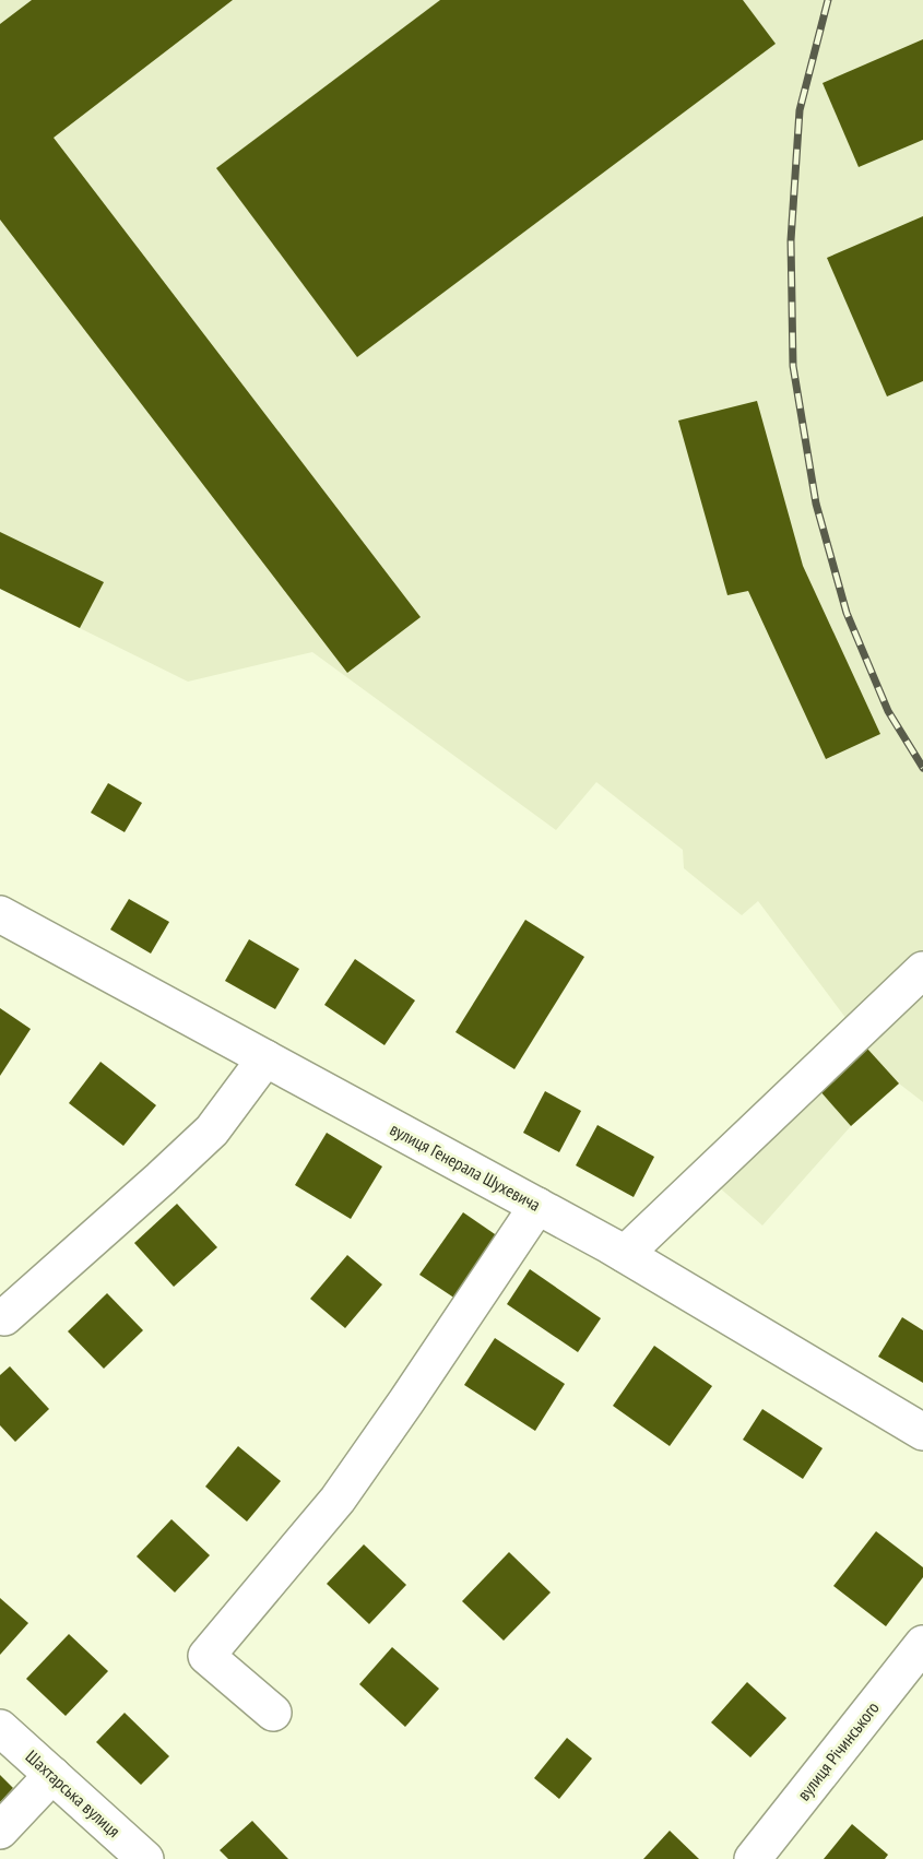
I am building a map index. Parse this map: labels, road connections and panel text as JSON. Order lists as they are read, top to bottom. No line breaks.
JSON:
{"streets":{"street":["вулиця Генерала Шухевича","вулиця Річинського","Шахтарська вулиця"]}}
